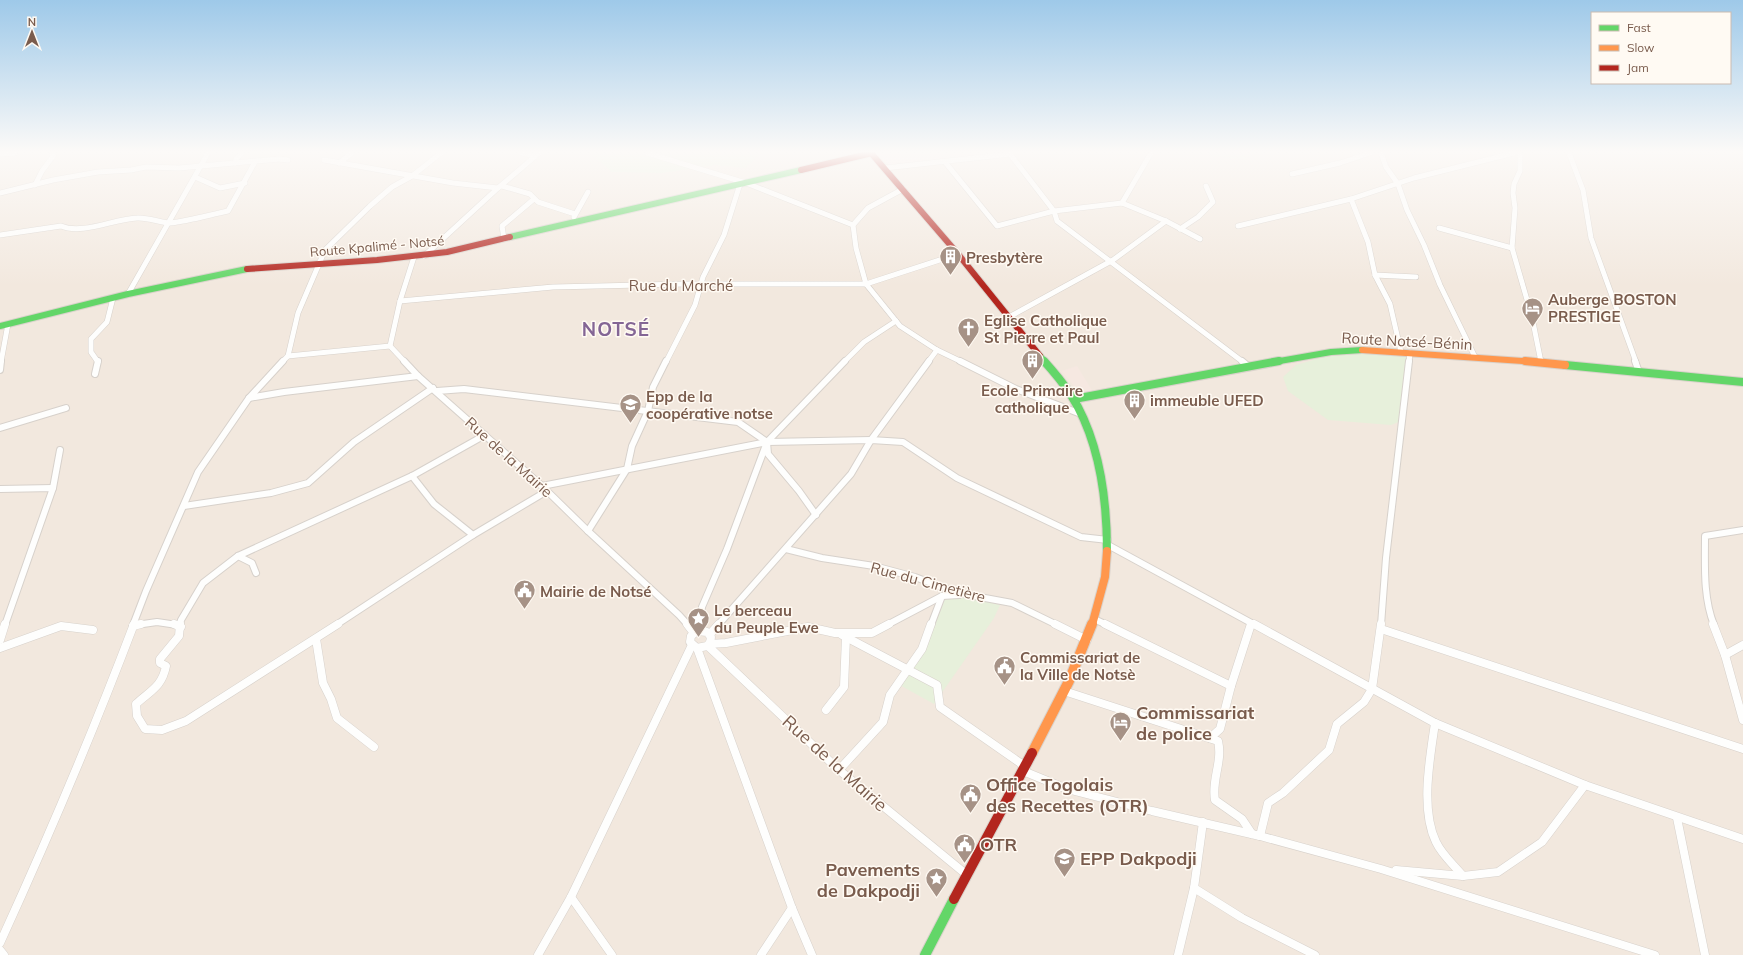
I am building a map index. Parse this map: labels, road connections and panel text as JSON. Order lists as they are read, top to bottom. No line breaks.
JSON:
{"streets":{"main road":["Route Kpalimé - Notsé","Route Notsé-Bénin"],"street":["Rue du Marché","Rue de la Mairie","Rue du Cimetière"]},"districts":["NOTSÉ"],"places":{"building":["Presbytère","Ecole Primaire catholique","immeuble UFED"],"hotel":["Auberge BOSTON PRESTIGE","Commissariat de police"],"church":["Eglise Catholique St Pierre et Paul"],"school or university":["Epp de la coopérative notse","EPP Dakpodji"],"public building":["Mairie de Notsé","Commissariat de la Ville de Notsè","Office Togolais des Recettes (OTR)","OTR"],"place":["Le berceau du Peuple Ewe","Pavements de Dakpodji"]},"legend":["Fast","Slow","Jam"],"north":"top"}
